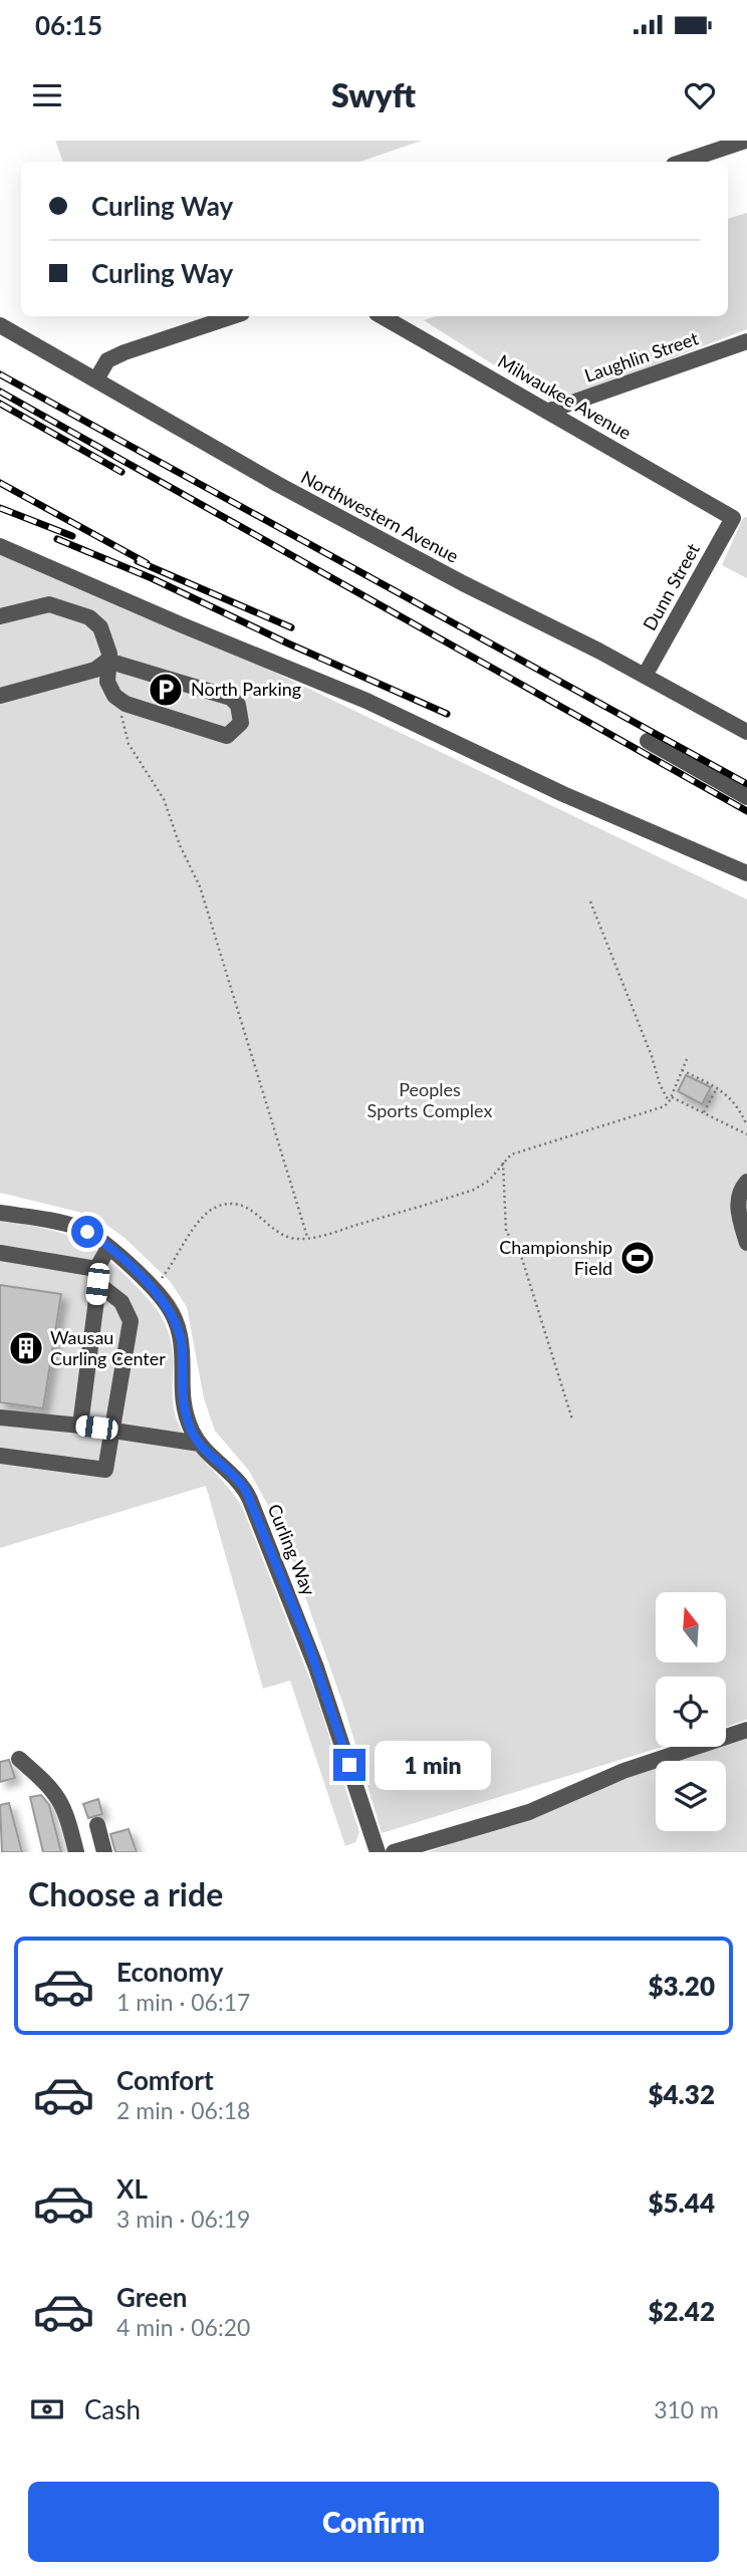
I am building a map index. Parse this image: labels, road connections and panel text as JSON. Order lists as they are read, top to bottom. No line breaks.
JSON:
{"streets":{"street":["Laughlin Street","Milwaukee Avenue","Northwestern Avenue","Dunn Street","Curling Way"]},"crossings":[["Laughlin Street","Milwaukee Avenue"],["Milwaukee Avenue","Dunn Street"],["Northwestern Avenue","Dunn Street"]],"parks":["Peoples Sports Complex"],"places":{"parking":["North Parking"],"sports":["Championship Field"],"building":["Wausau Curling Center"]},"north":"top","page":{"status":"06:15","header":"Swyft","banner":["Curling Way","Curling Way"],"bubble":"1 min","heading":"Choose a ride","list":[{"name":"Economy","note":"1 min · 06:17","value":"$3.20"},{"name":"Comfort","note":"2 min · 06:18","value":"$4.32"},{"name":"XL","note":"3 min · 06:19","value":"$5.44"},{"name":"Green","note":"4 min · 06:20","value":"$2.42"}],"pay":["Cash","310 m"],"buttons":"Confirm"}}
